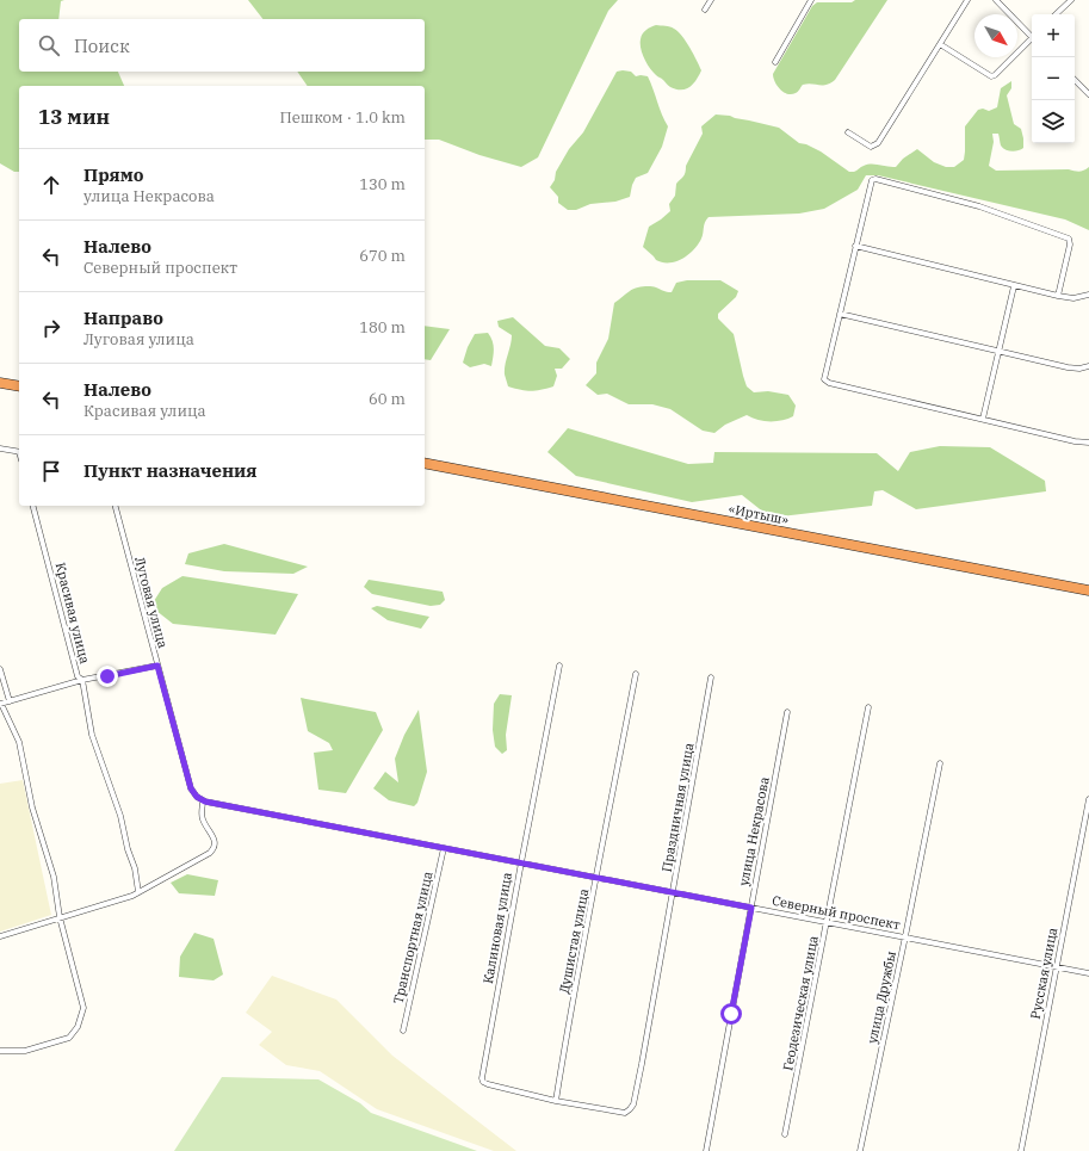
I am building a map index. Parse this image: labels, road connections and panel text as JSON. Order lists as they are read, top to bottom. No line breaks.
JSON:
{"streets":{"highway":["«Иртыш»"],"street":["Луговая улица","Красивая улица","Праздничная улица","улица Некрасова","Северный проспект","Калиновая улица","Транспортная улица","Душистая улица","Русская улица","улица Дружбы","Геодезическая улица"]},"crossings":[["Луговая улица","Красивая улица"],["Луговая улица","Северный проспект"],["Праздничная улица","Северный проспект"],["Праздничная улица","Калиновая улица"],["Праздничная улица","Душистая улица"],["улица Некрасова","Северный проспект"],["Северный проспект","Калиновая улица"],["Северный проспект","Транспортная улица"],["Северный проспект","Душистая улица"],["Северный проспект","Русская улица"],["Северный проспект","улица Дружбы"],["Северный проспект","Геодезическая улица"],["Калиновая улица","Душистая улица"]],"north":"bottom right","page":{"map_buttons":["+","−"],"search":"Поиск","heading":["13 мин","Пешком · 1.0 km"],"list":[["Прямо","улица Некрасова","130 m"],["Налево","Северный проспект","670 m"],["Направо","Луговая улица","180 m"],["Налево","Красивая улица","60 m"],"Пункт назначения"]}}
